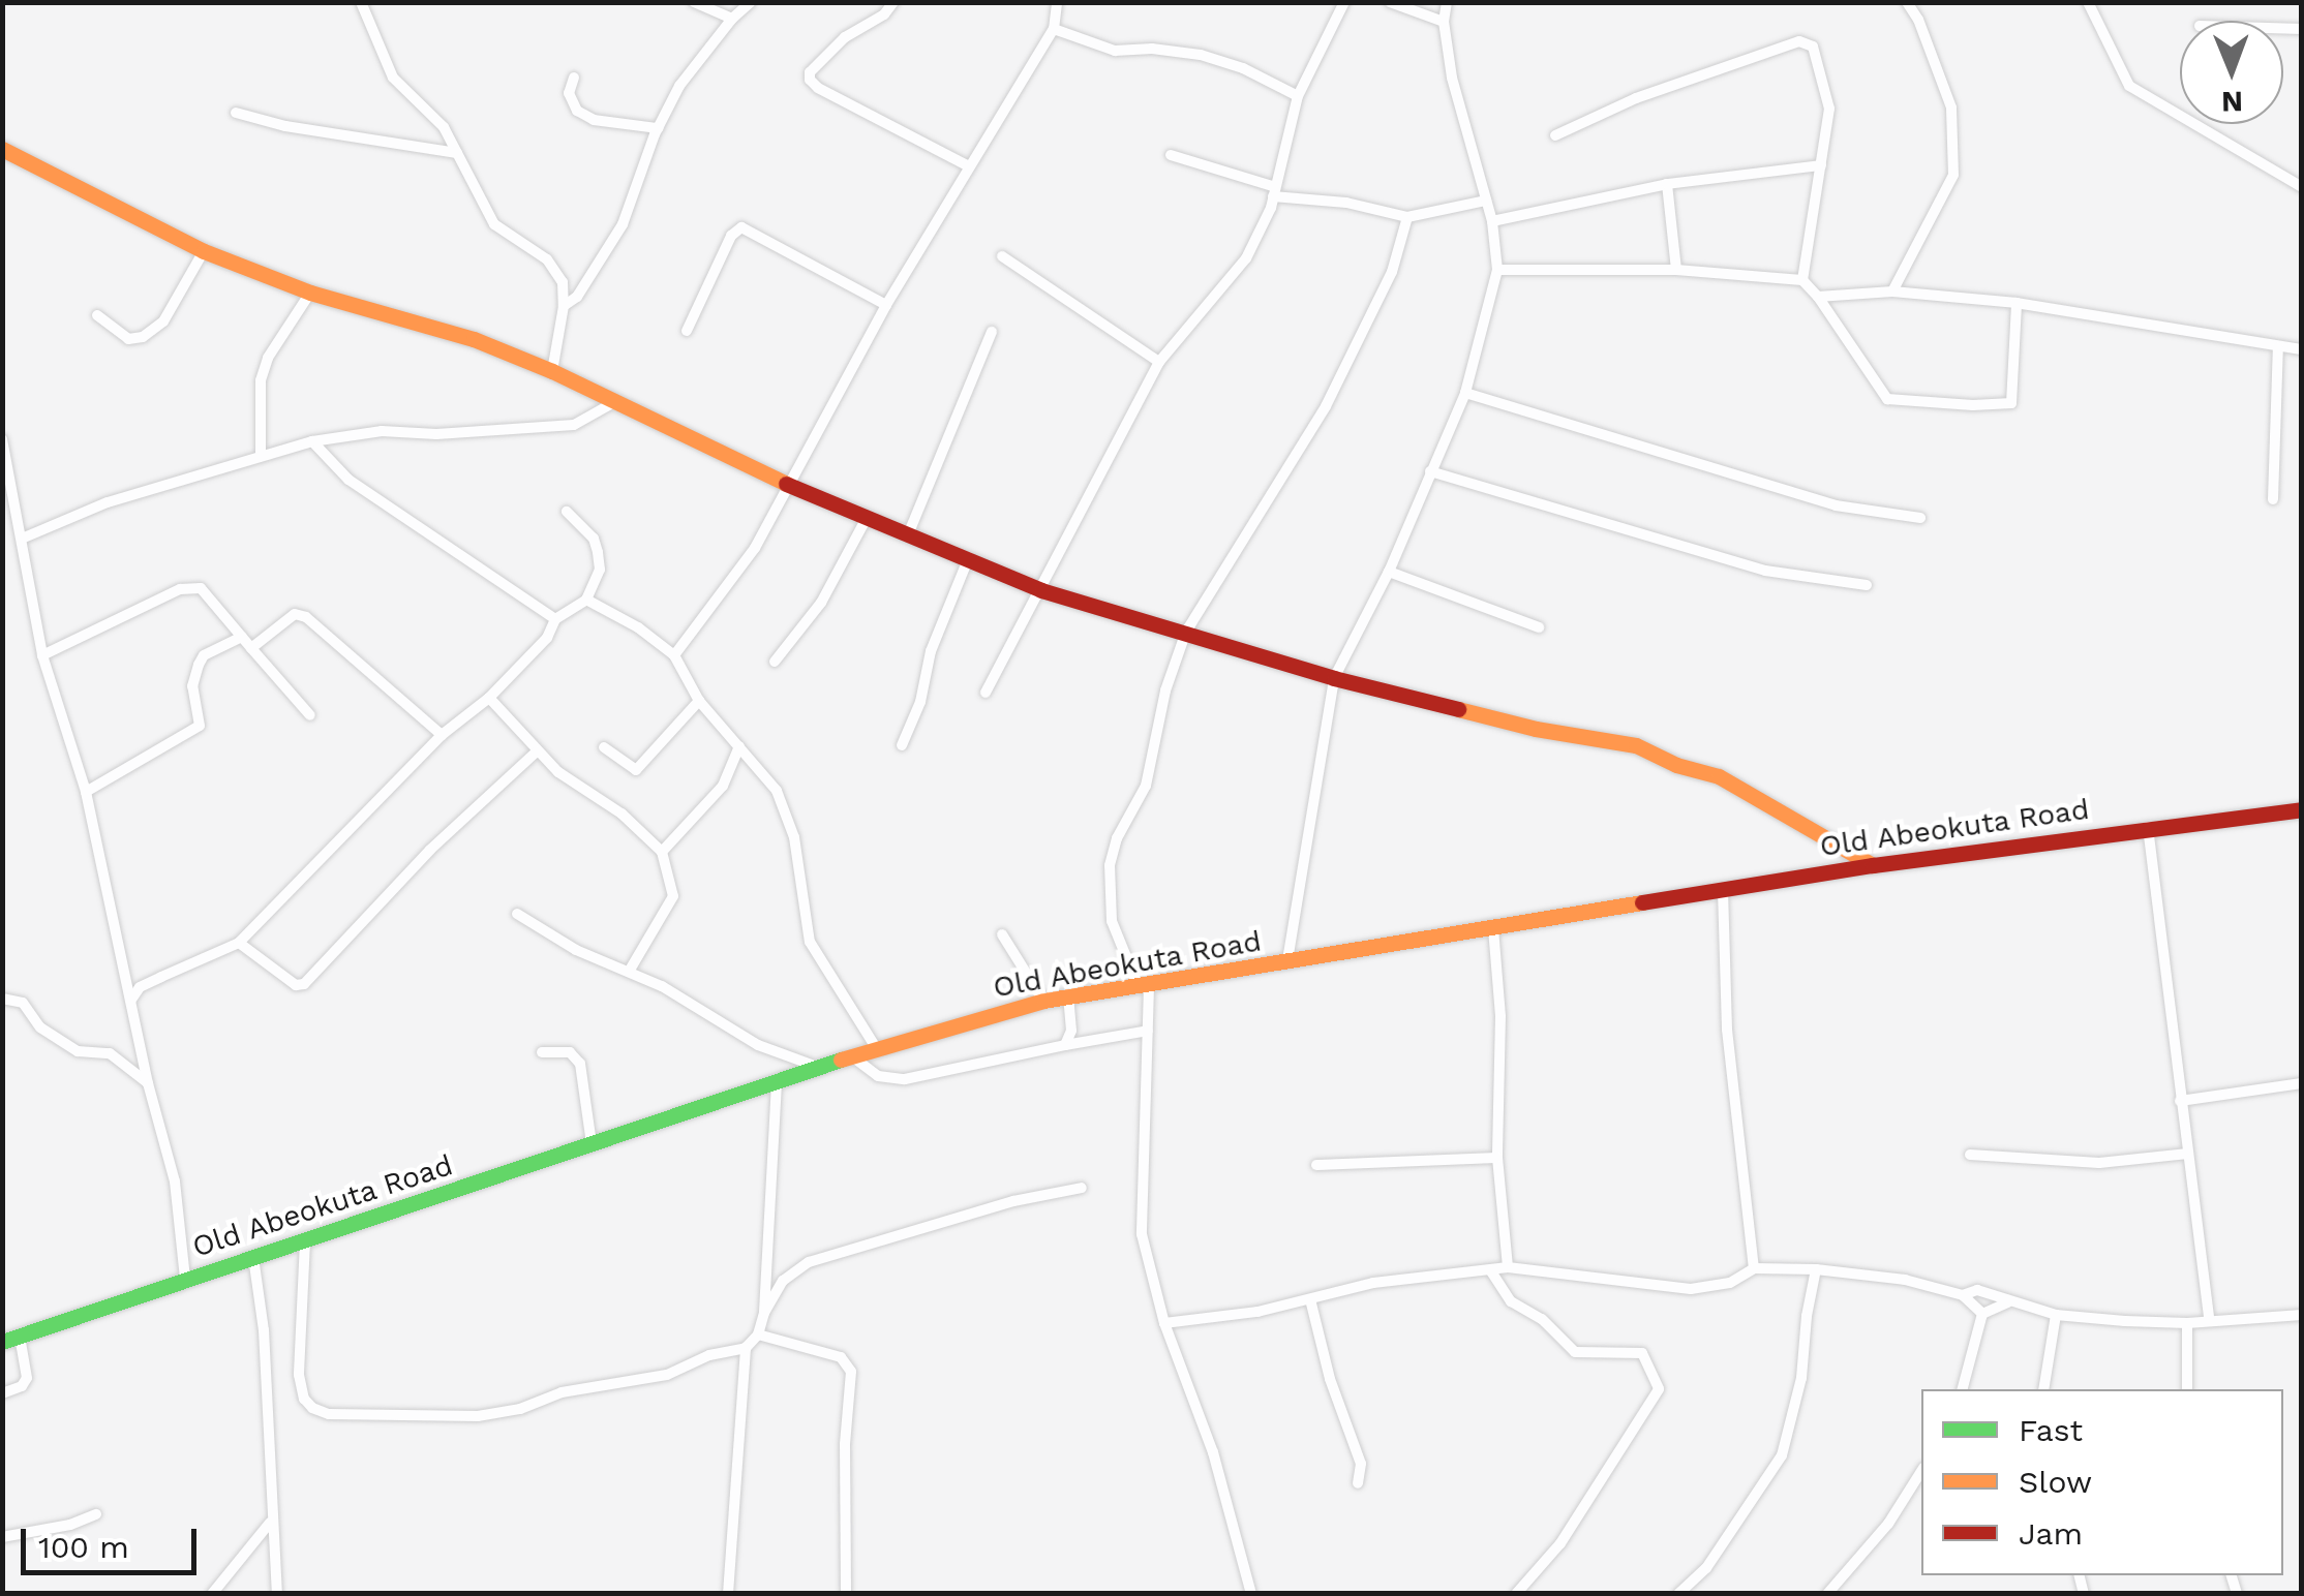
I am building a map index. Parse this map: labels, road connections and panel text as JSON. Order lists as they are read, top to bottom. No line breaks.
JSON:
{"streets":{"main road":["Old Abeokuta Road"]},"legend":["Fast","Slow","Jam"],"scale_bar":"100 m","north":"bottom"}
